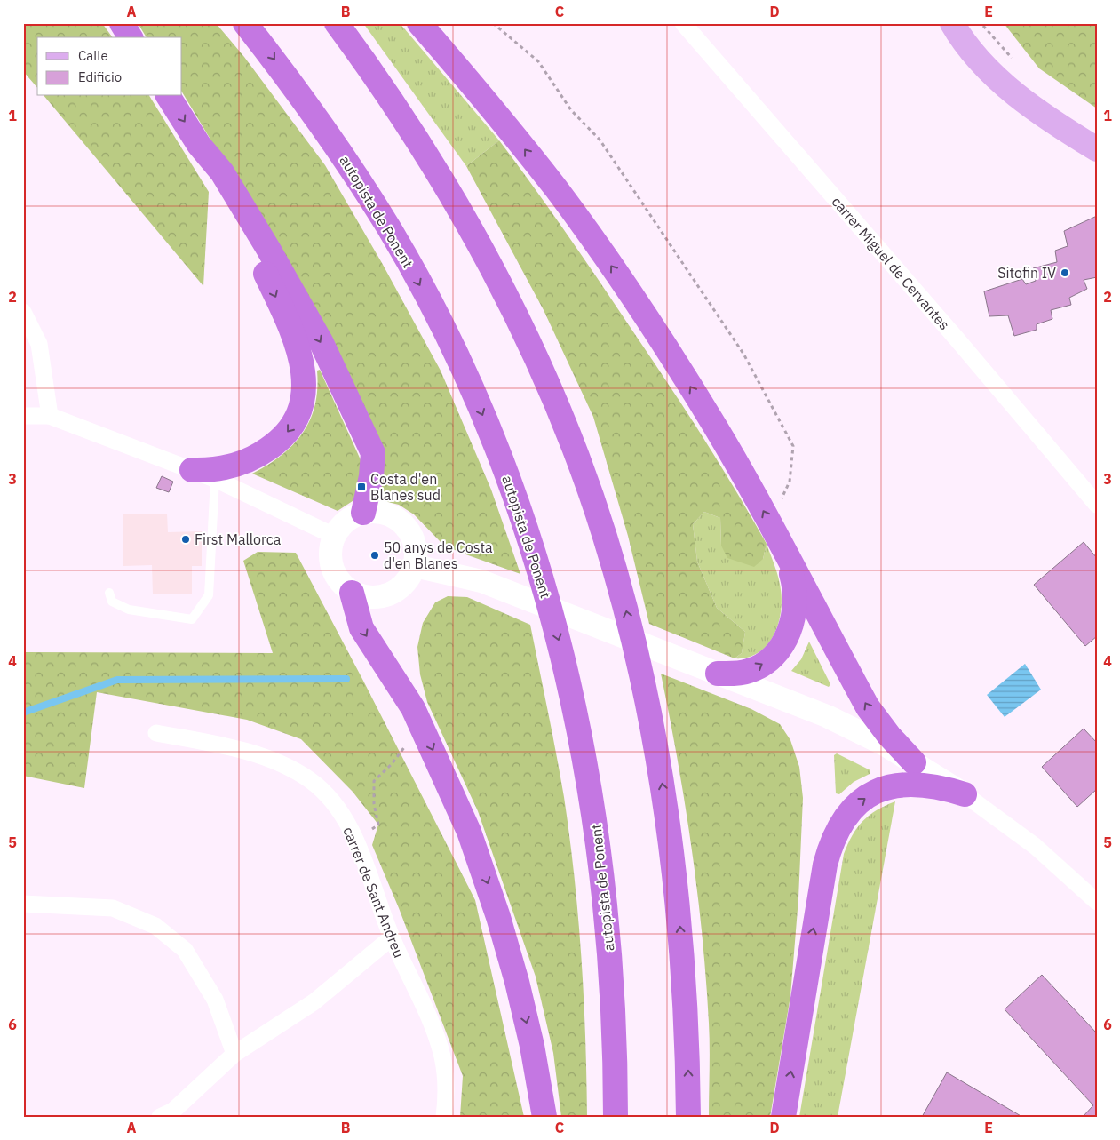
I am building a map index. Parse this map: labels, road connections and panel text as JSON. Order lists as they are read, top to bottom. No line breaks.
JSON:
{"streets":{"highway":["autopista de Ponent"],"street":["carrer Miguel de Cervantes","carrer de Sant Andreu"]},"places":{"other":["Sitofin IV","First Mallorca","50 anys de Costa d'en Blanes"],"transit":["Costa d'en Blanes sud"]},"legend":["Calle","Edificio"],"grid":{"columns":["A","B","C","D","E"],"rows":["1","2","3","4","5","6"]}}
